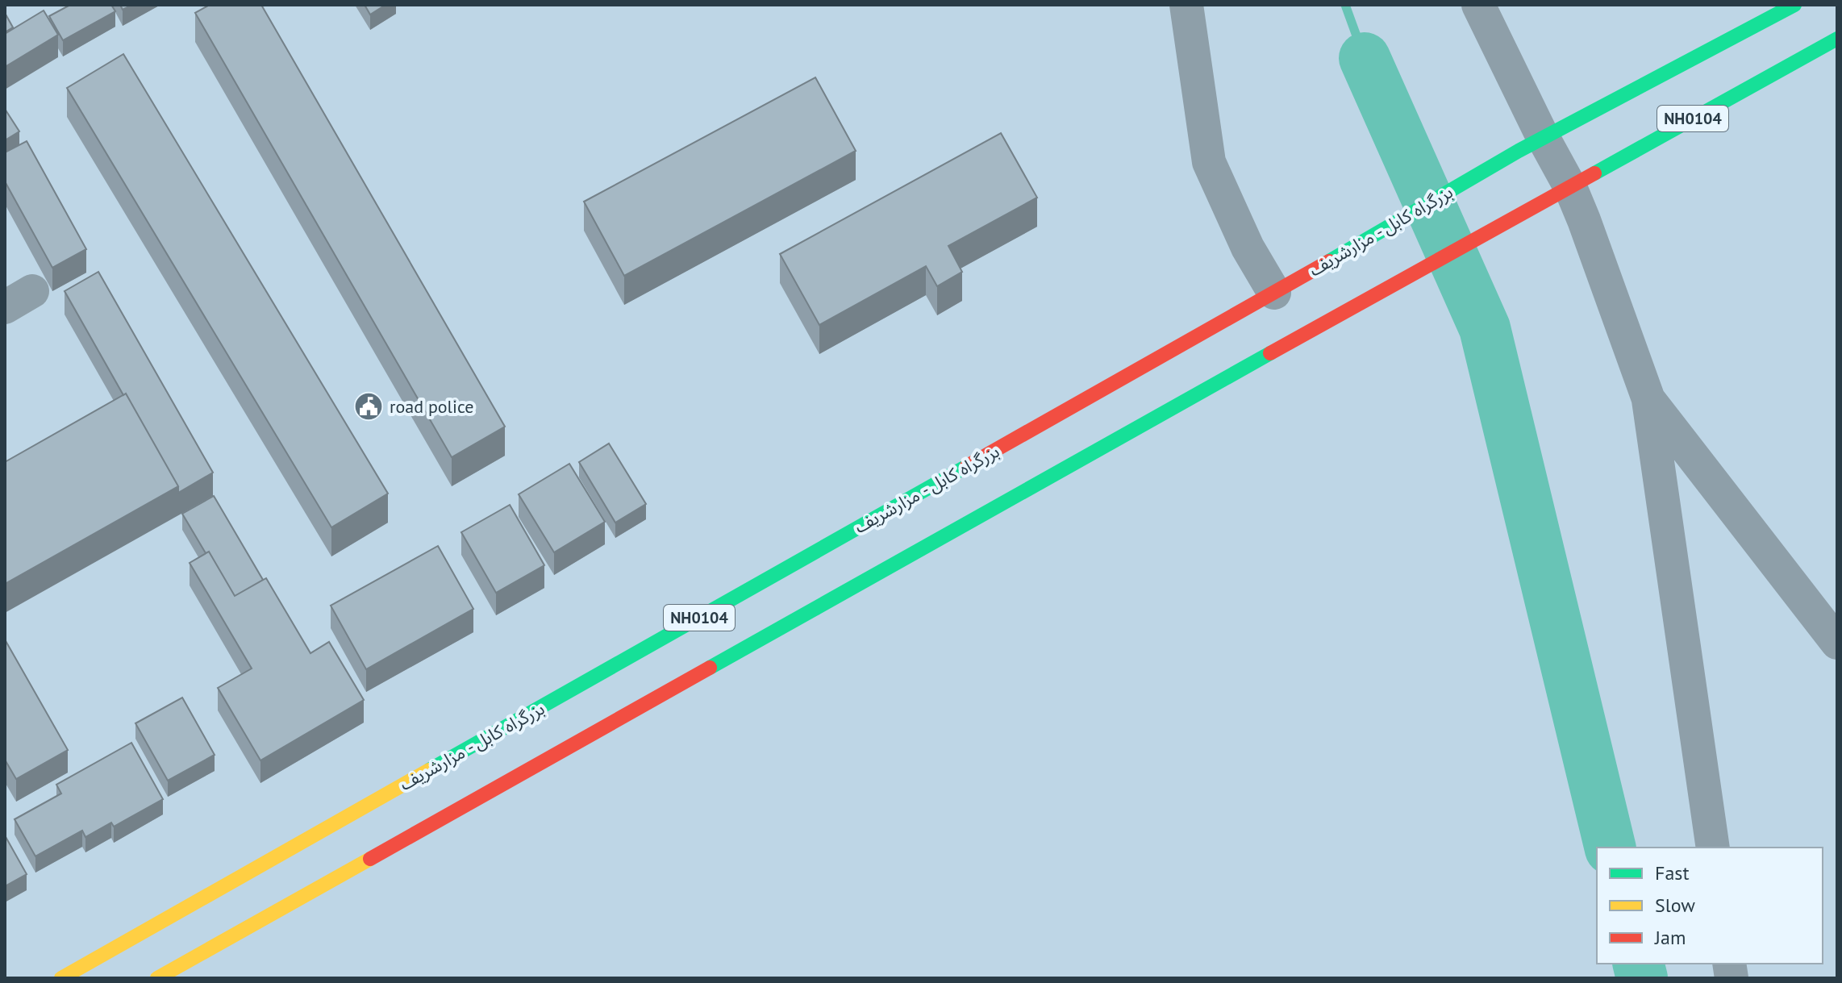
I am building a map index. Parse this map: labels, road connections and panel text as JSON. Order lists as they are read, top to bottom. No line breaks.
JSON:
{"streets":{"highway":["NH0104","بزرگراه کابل - مزارشریف"]},"places":{"public building":["road police"]},"legend":["Fast","Slow","Jam"]}
